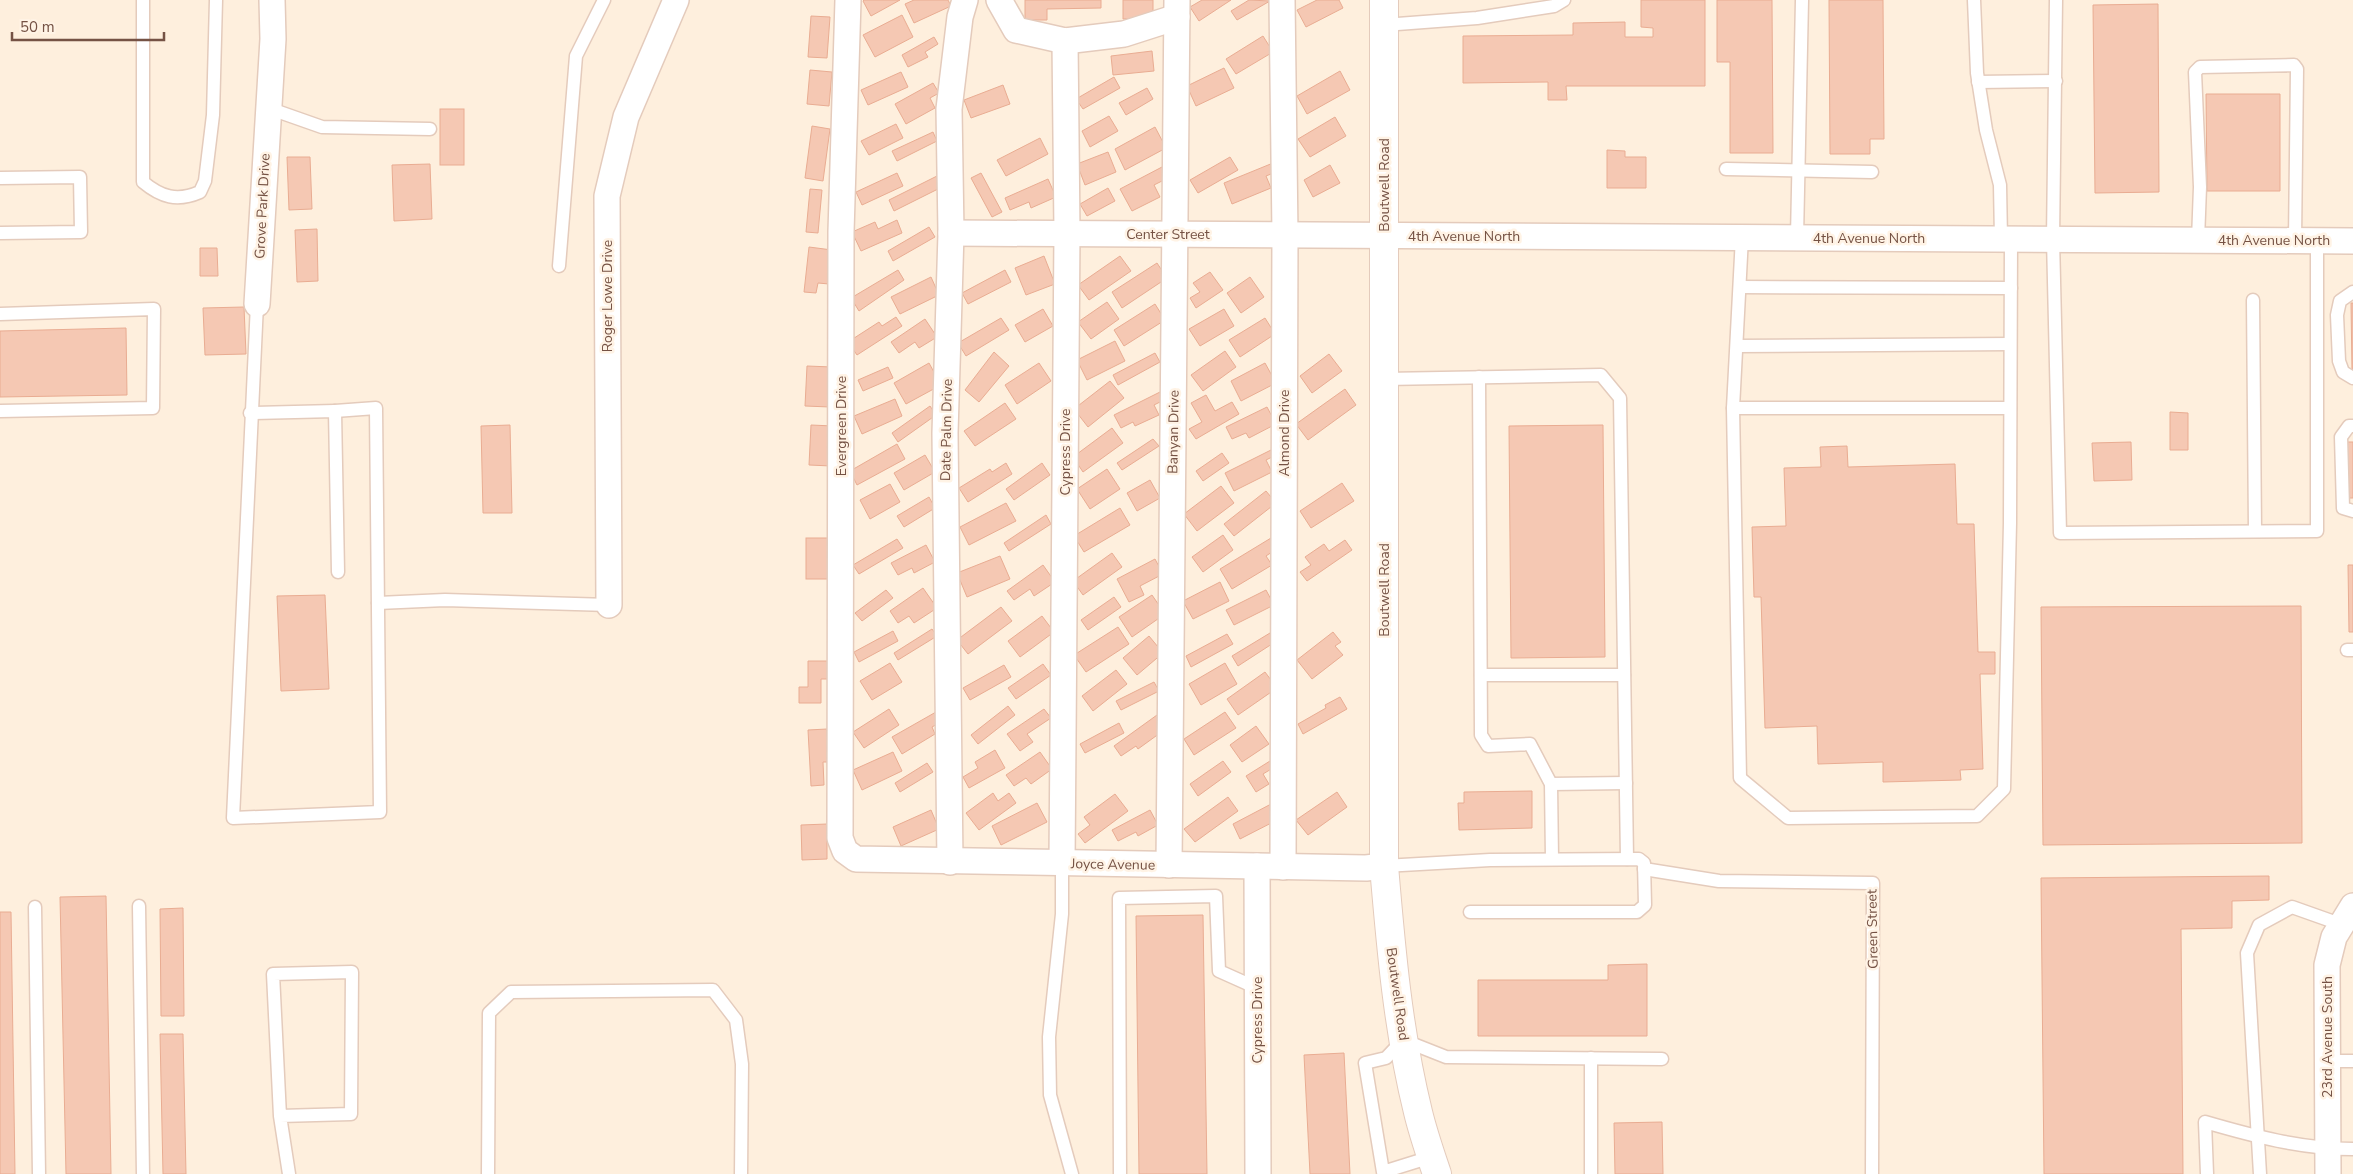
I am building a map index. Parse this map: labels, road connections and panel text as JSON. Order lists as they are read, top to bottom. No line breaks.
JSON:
{"streets":{"street":["Boutwell Road","Grove Park Drive","Center Street","4th Avenue North","Roger Lowe Drive","Evergreen Drive","Date Palm Drive","Banyan Drive","Almond Drive","Cypress Drive","Joyce Avenue","23rd Avenue South"],"lane":["Green Street"]},"crossings":[["Boutwell Road","Center Street"],["Boutwell Road","4th Avenue North"],["Boutwell Road","Joyce Avenue"],["Center Street","4th Avenue North"],["Center Street","Date Palm Drive"],["Center Street","Banyan Drive"],["Center Street","Almond Drive"],["Center Street","Cypress Drive"],["Evergreen Drive","Joyce Avenue"],["Date Palm Drive","Joyce Avenue"],["Banyan Drive","Joyce Avenue"],["Almond Drive","Joyce Avenue"],["Cypress Drive","Joyce Avenue"]],"scale_bar":"50 m"}
